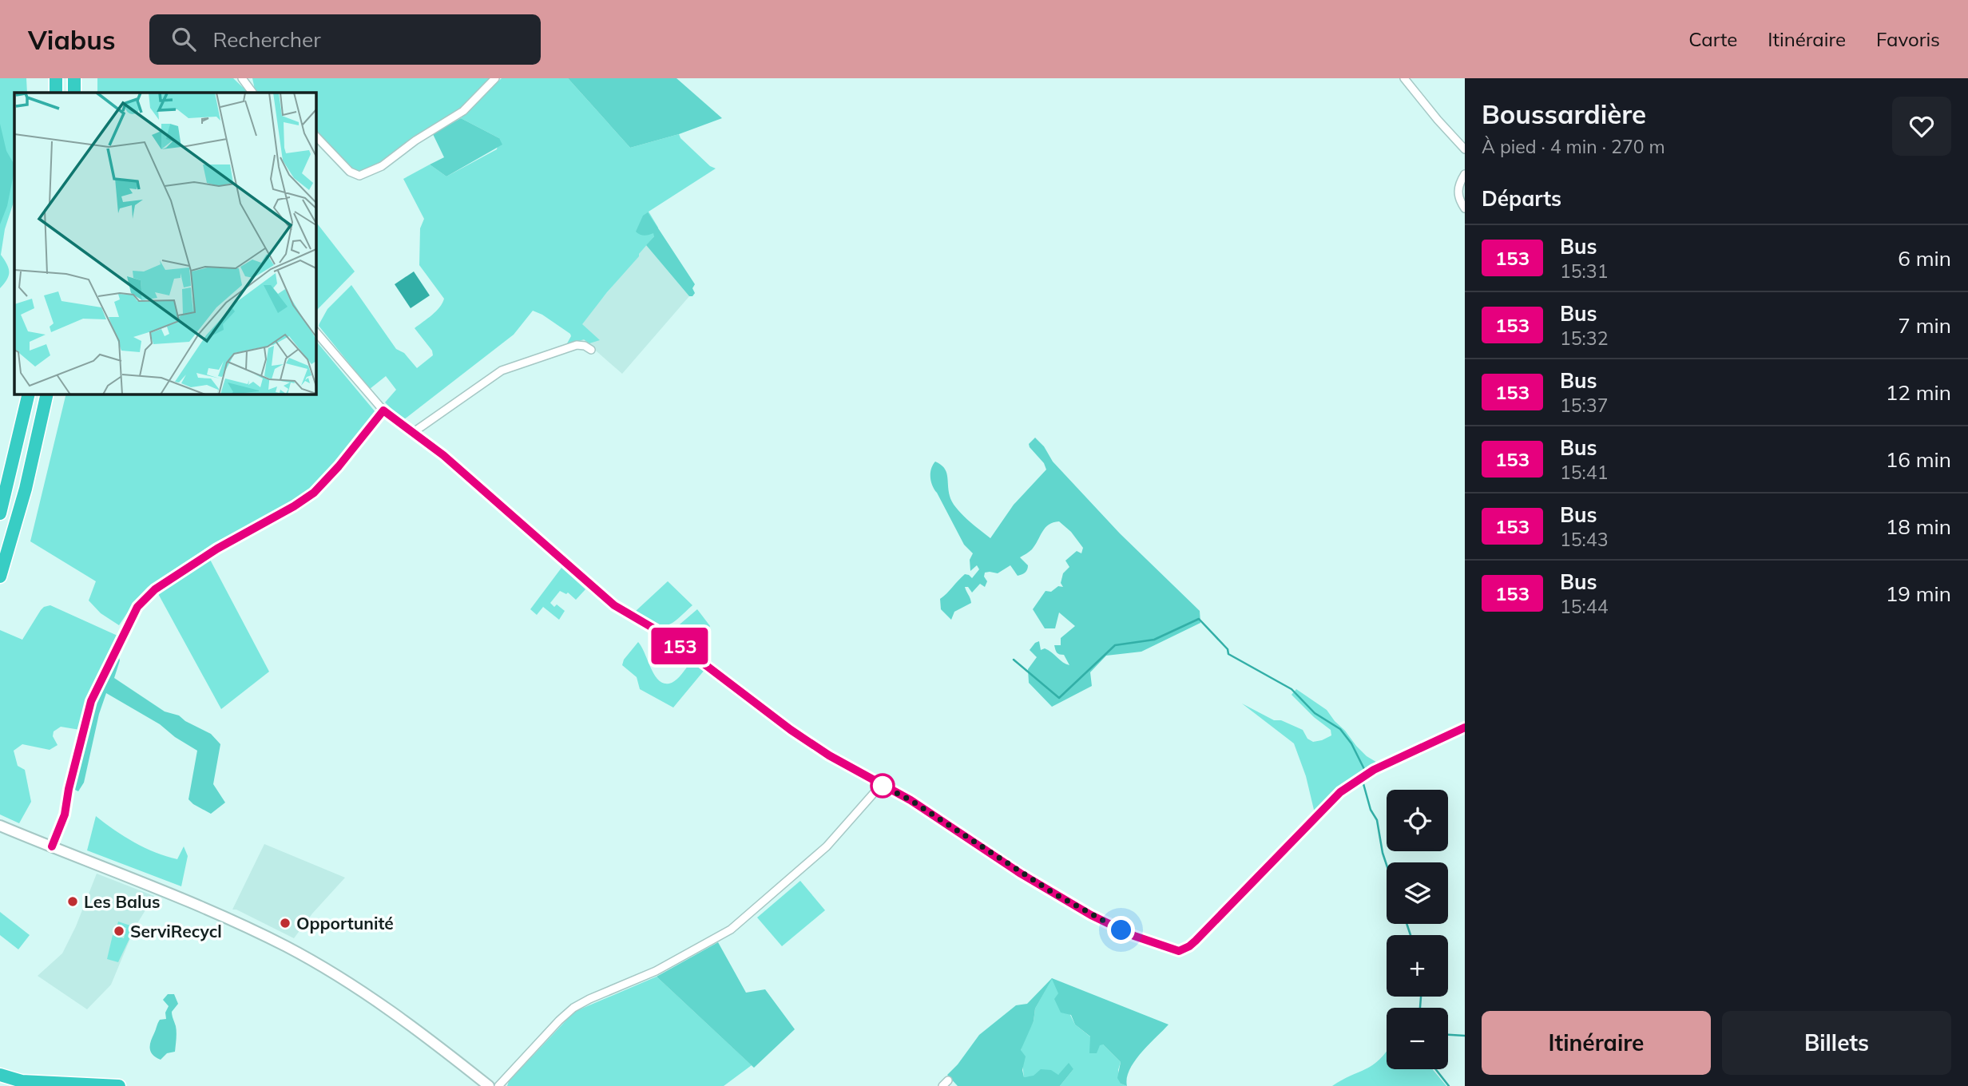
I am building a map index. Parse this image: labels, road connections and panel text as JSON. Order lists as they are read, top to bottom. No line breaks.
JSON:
{"places":["Les Balus","Opportunité","ServiRecycl"],"lines":["bus line 153"],"page":{"header":"Viabus","search":"Rechercher","nav":["Carte","Itinéraire","Favoris"],"on_map":"153","heading":[["Boussardière","À pied · 4 min · 270 m"],"Départs"],"list":[{"mark":"153","name":"Bus","note":"15:31","value":"6 min"},{"mark":"153","name":"Bus","note":"15:32","value":"7 min"},{"mark":"153","name":"Bus","note":"15:37","value":"12 min"},{"mark":"153","name":"Bus","note":"15:41","value":"16 min"},{"mark":"153","name":"Bus","note":"15:43","value":"18 min"},{"mark":"153","name":"Bus","note":"15:44","value":"19 min"}],"map_buttons":["+","−"],"buttons":["Itinéraire","Billets"]}}
